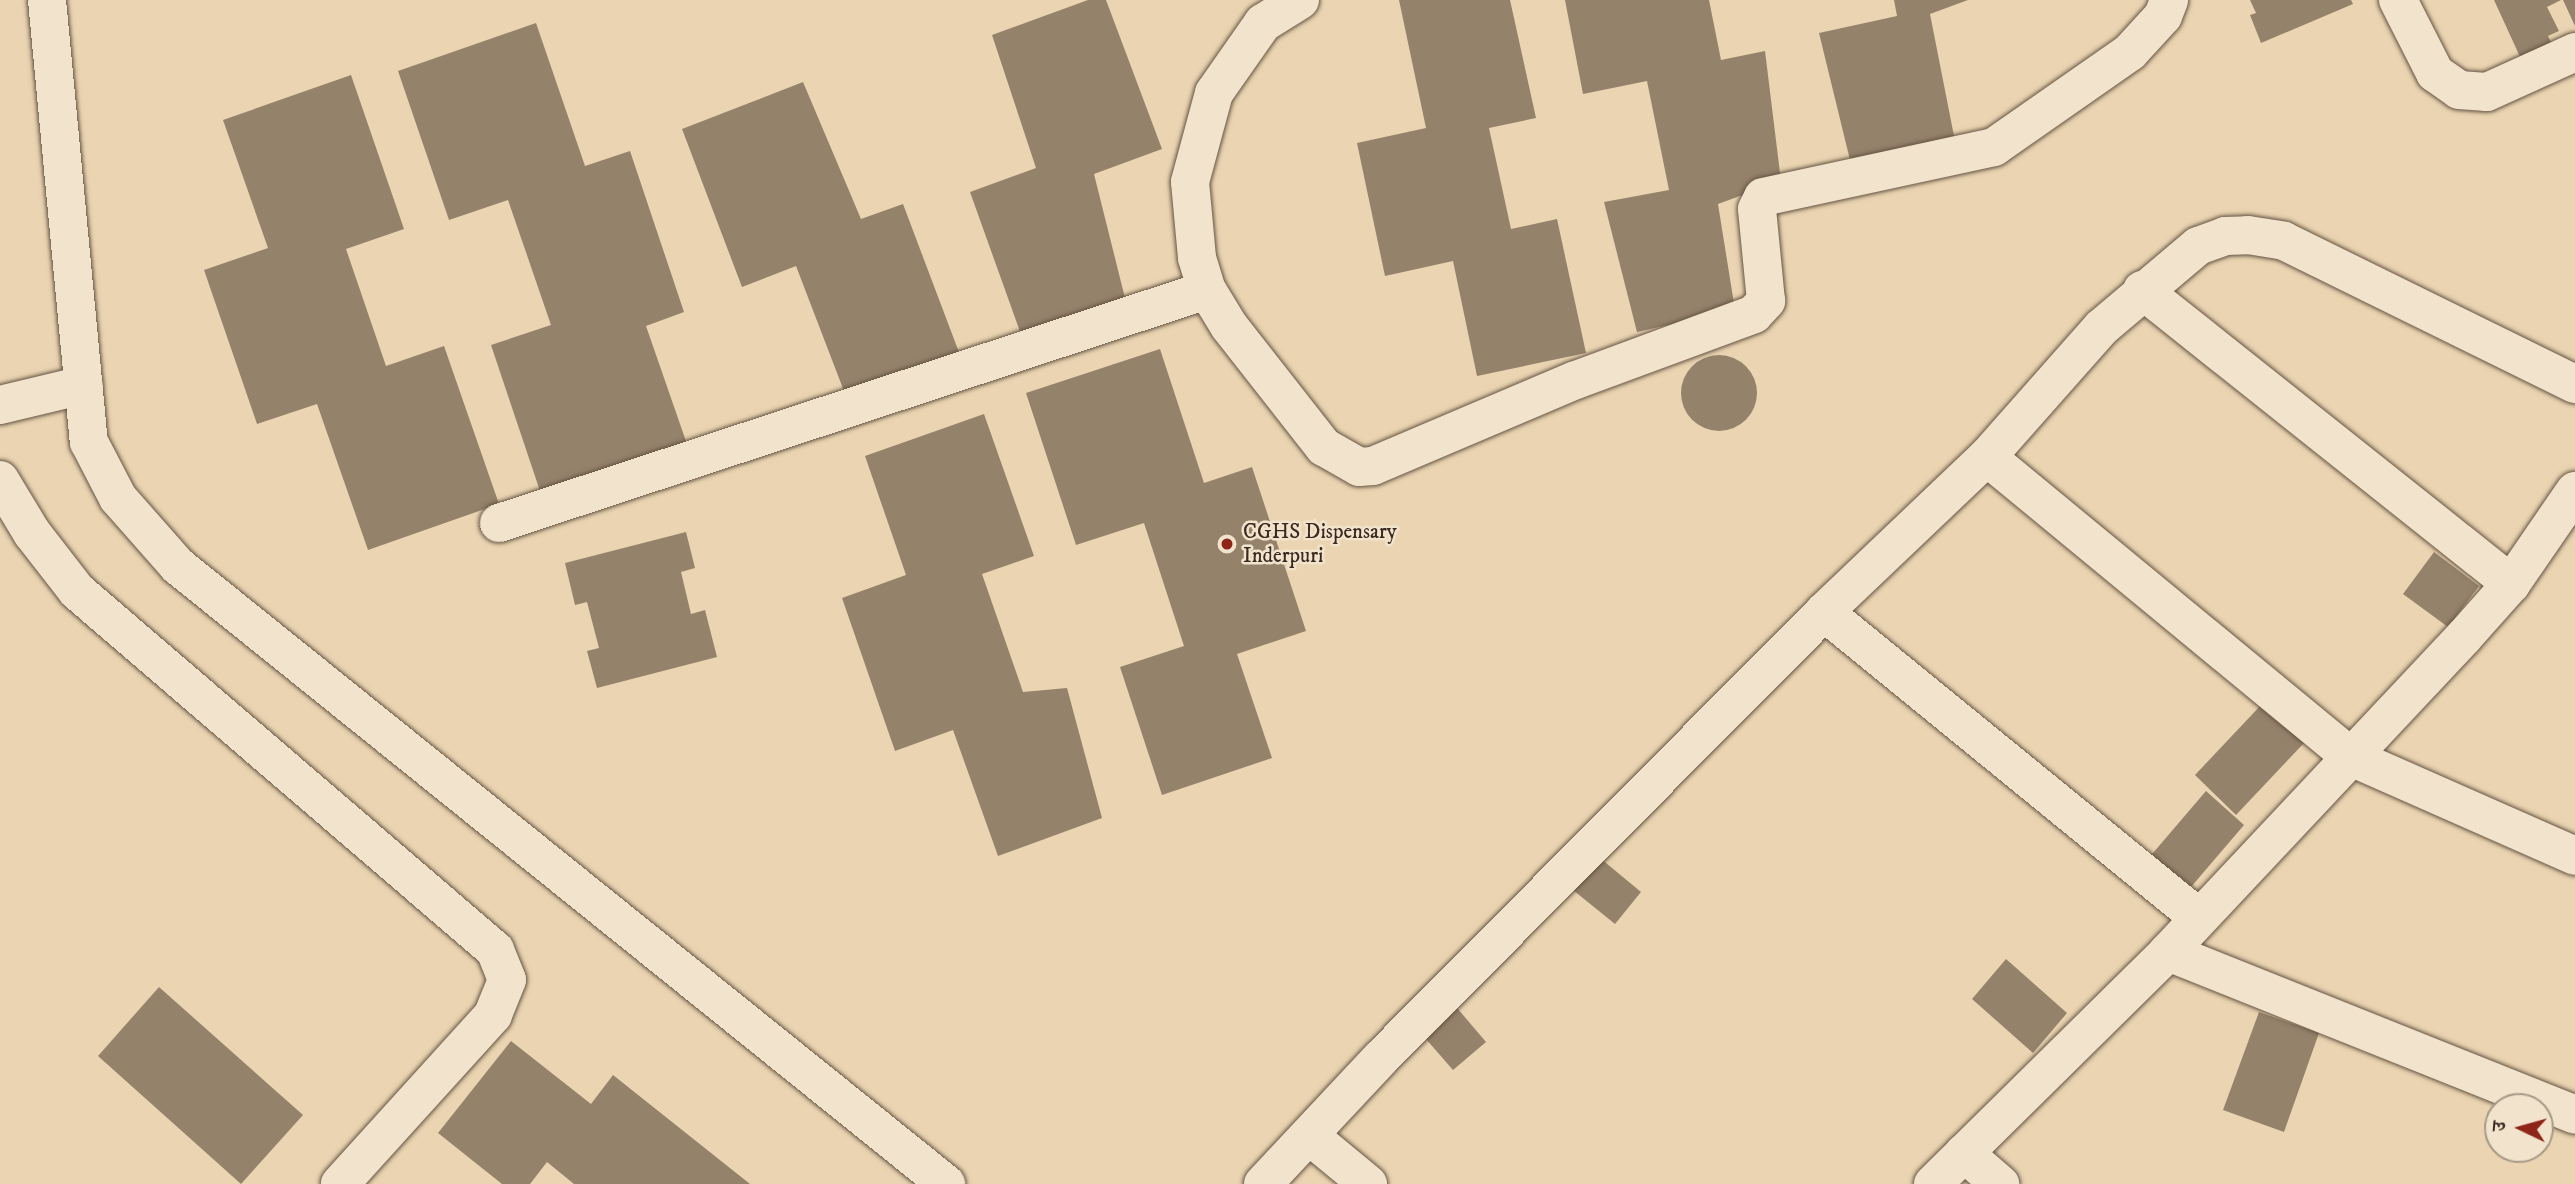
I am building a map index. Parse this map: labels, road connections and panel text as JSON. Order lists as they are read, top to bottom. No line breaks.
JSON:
{"places":["CGHS Dispensary Inderpuri"],"north":"left"}
